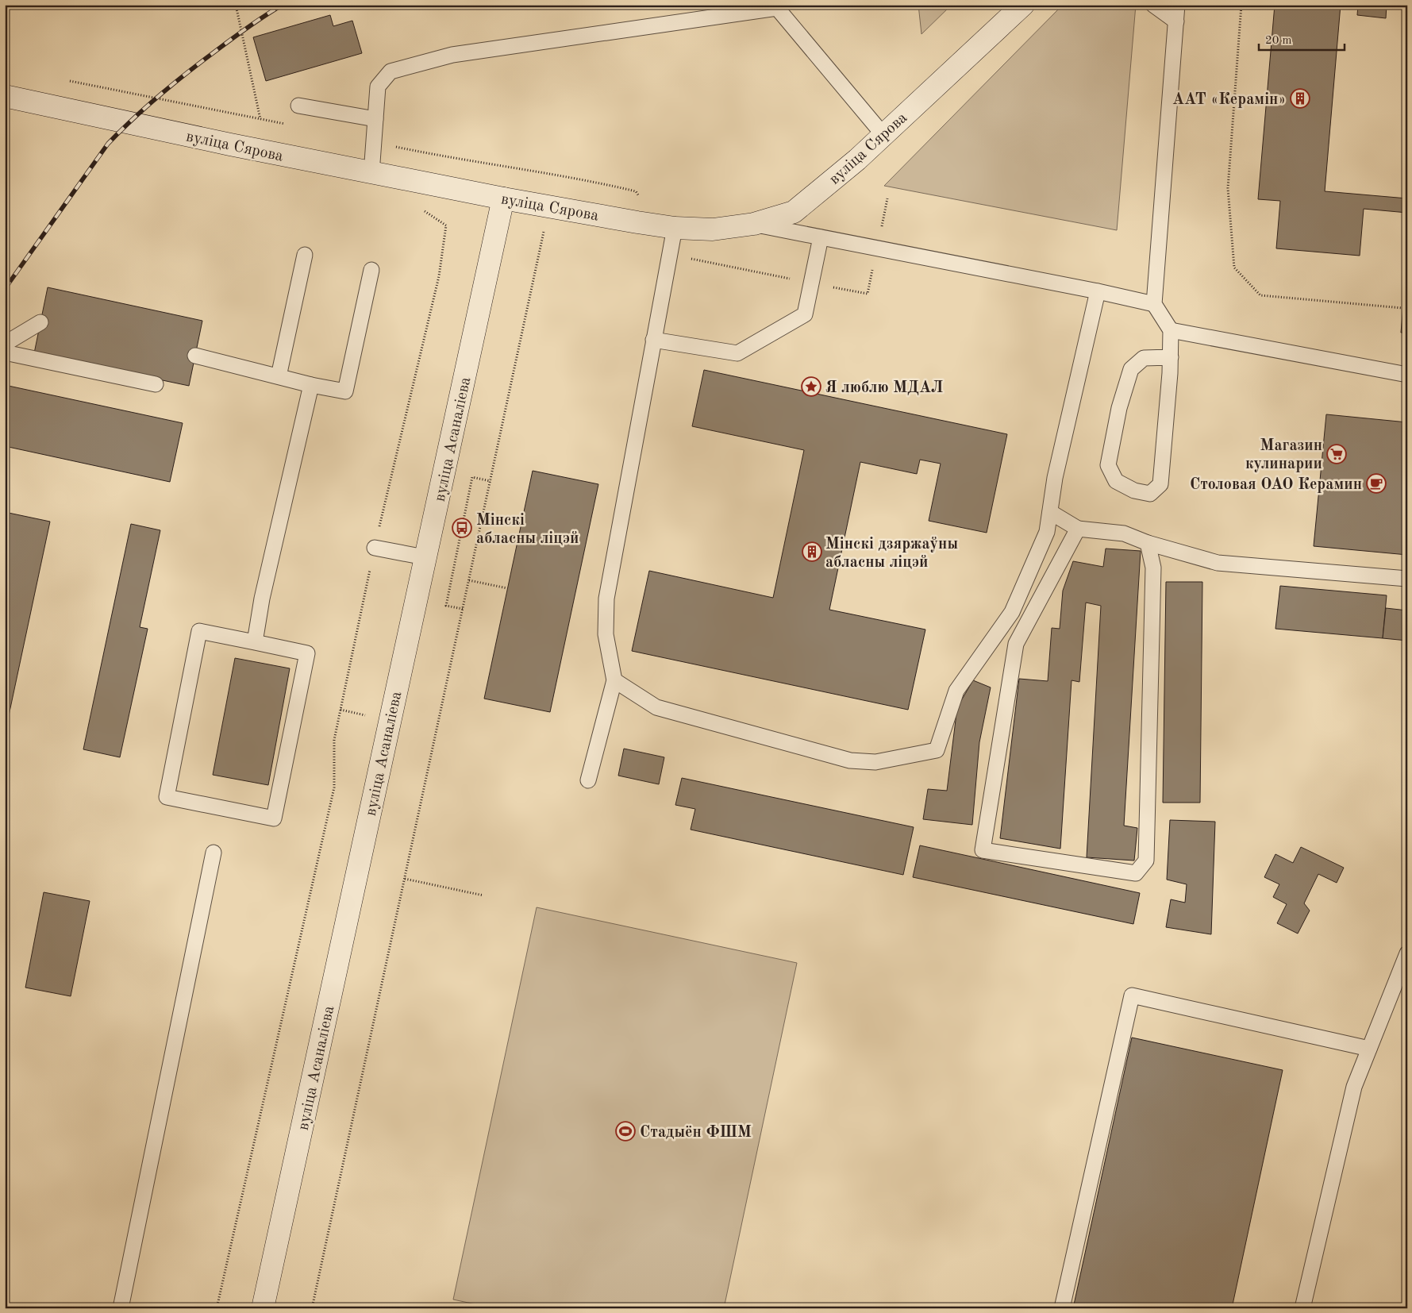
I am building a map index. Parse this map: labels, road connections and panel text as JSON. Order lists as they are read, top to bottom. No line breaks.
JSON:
{"streets":{"street":["вуліца Сярова","вуліца Асаналіева"]},"crossings":[["вуліца Сярова","вуліца Асаналіева"]],"places":{"building":["ААТ «Керамін»","Мінскі дзяржаўны абласны ліцэй"],"place":["Я люблю МДАЛ"],"supermarket":["Магазин кулинарии"],"cafe":["Столовая ОАО Керамин"],"bus stop":["Мінскі абласны ліцэй"],"sports":["Стадыён ФШМ"]},"scale_bar":"20 m"}
